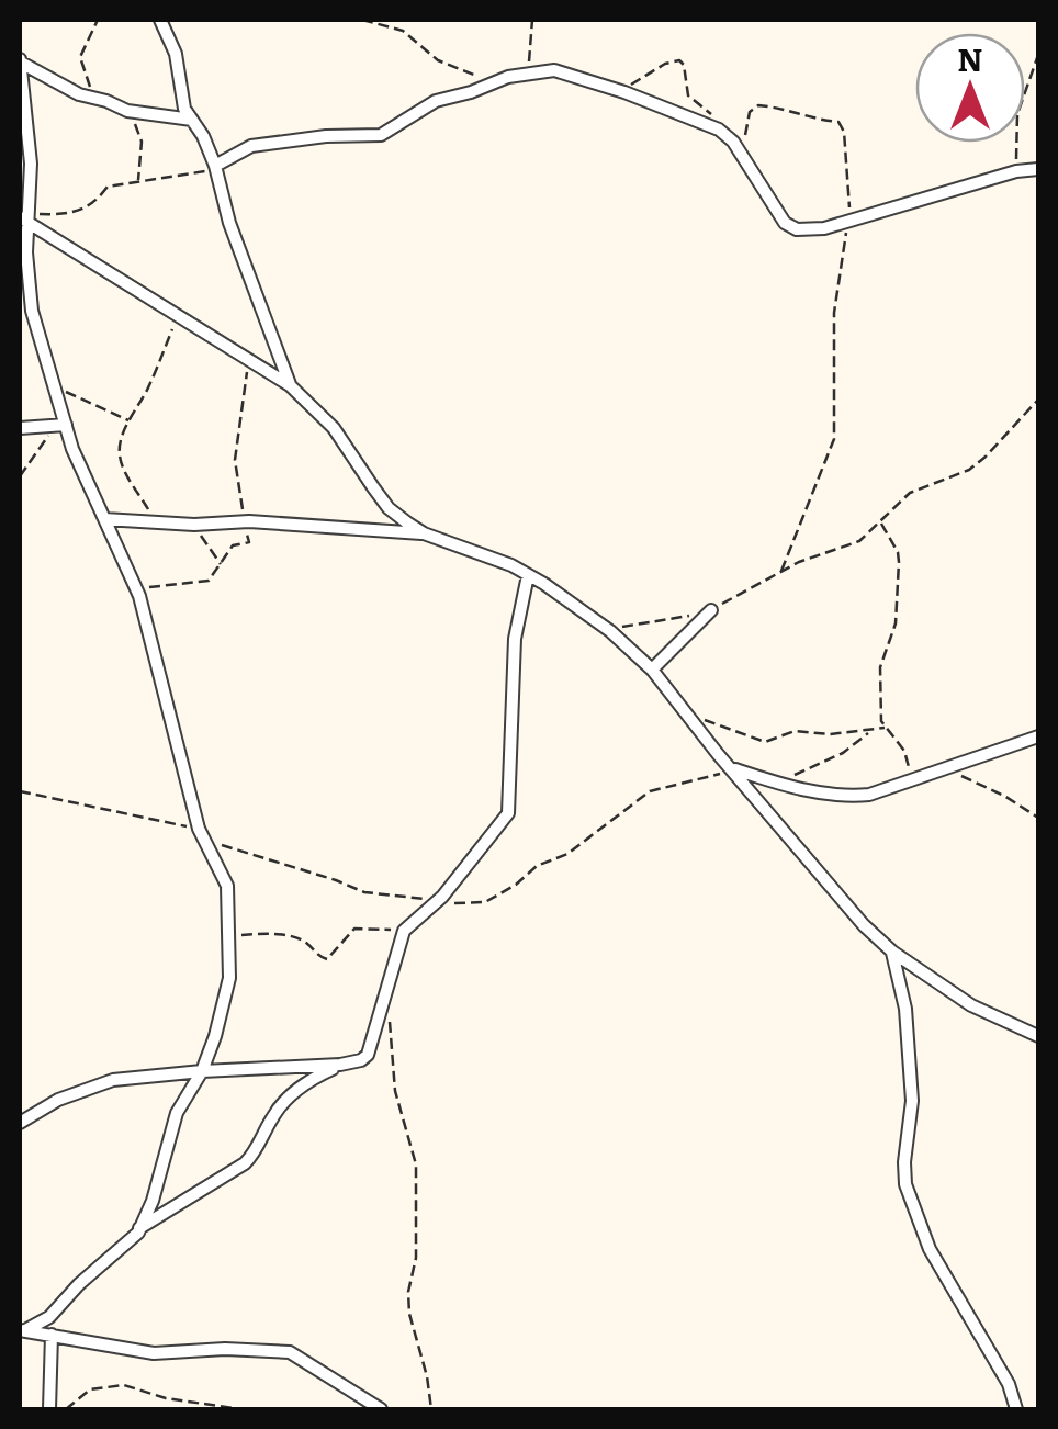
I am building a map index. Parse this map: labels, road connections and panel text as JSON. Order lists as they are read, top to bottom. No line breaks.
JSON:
{"north":"top"}
